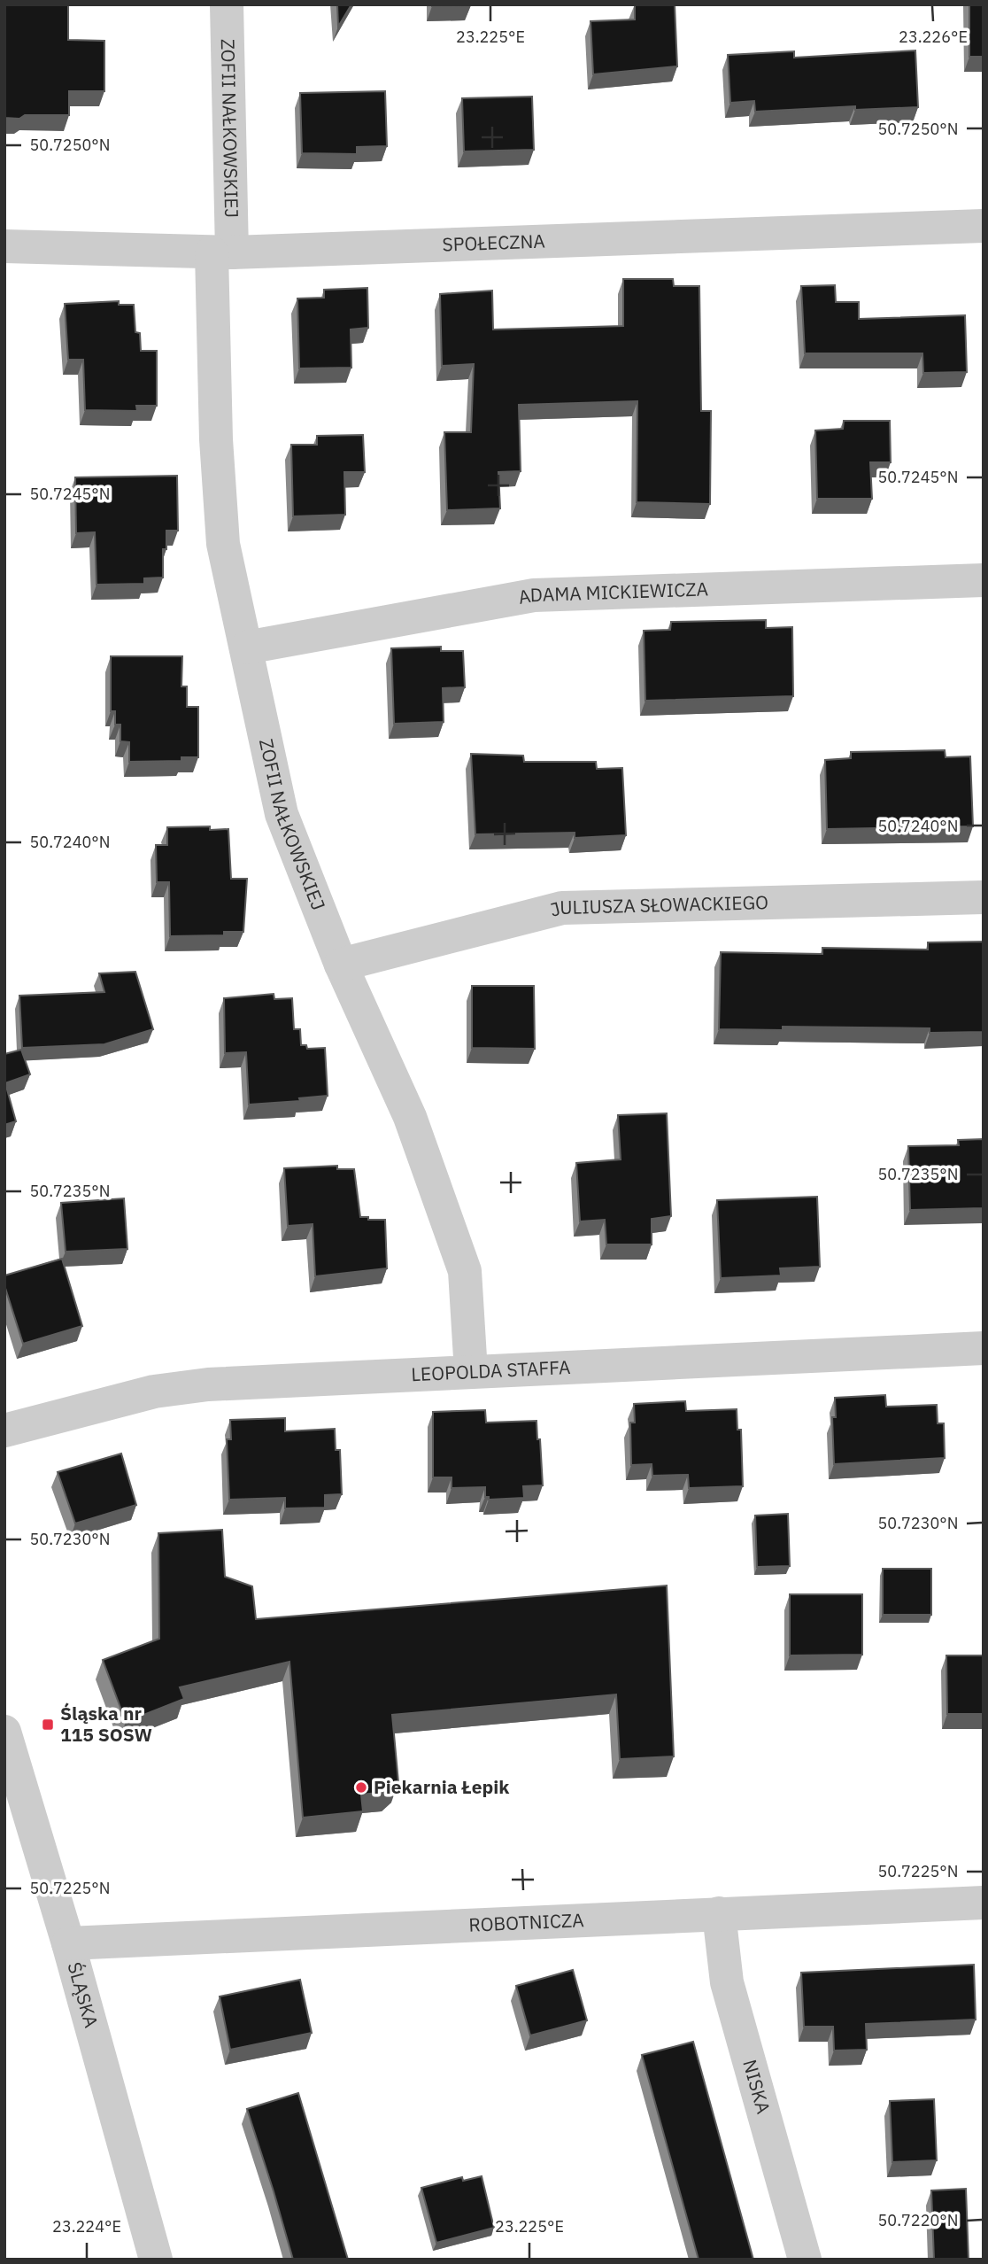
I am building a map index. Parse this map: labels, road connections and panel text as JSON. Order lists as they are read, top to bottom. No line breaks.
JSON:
{"streets":{"street":["ZOFII NAŁKOWSKIEJ","SPOŁECZNA","ADAMA MICKIEWICZA","JULIUSZA SŁOWACKIEGO","LEOPOLDA STAFFA","ROBOTNICZA","ŚLĄSKA","NISKA"]},"crossings":[["ZOFII NAŁKOWSKIEJ","SPOŁECZNA"],["ZOFII NAŁKOWSKIEJ","ADAMA MICKIEWICZA"],["ZOFII NAŁKOWSKIEJ","JULIUSZA SŁOWACKIEGO"],["ZOFII NAŁKOWSKIEJ","LEOPOLDA STAFFA"],["ROBOTNICZA","ŚLĄSKA"],["ROBOTNICZA","NISKA"]],"places":{"transit":["Śląska nr 115 SOSW"],"other":["Piekarnia Łepik"]},"coordinates":["23.225°E","23.226°E","50.7250°N","50.7245°N","50.7240°N","50.7235°N","50.7230°N","50.7225°N","50.7220°N","23.224°E"]}
